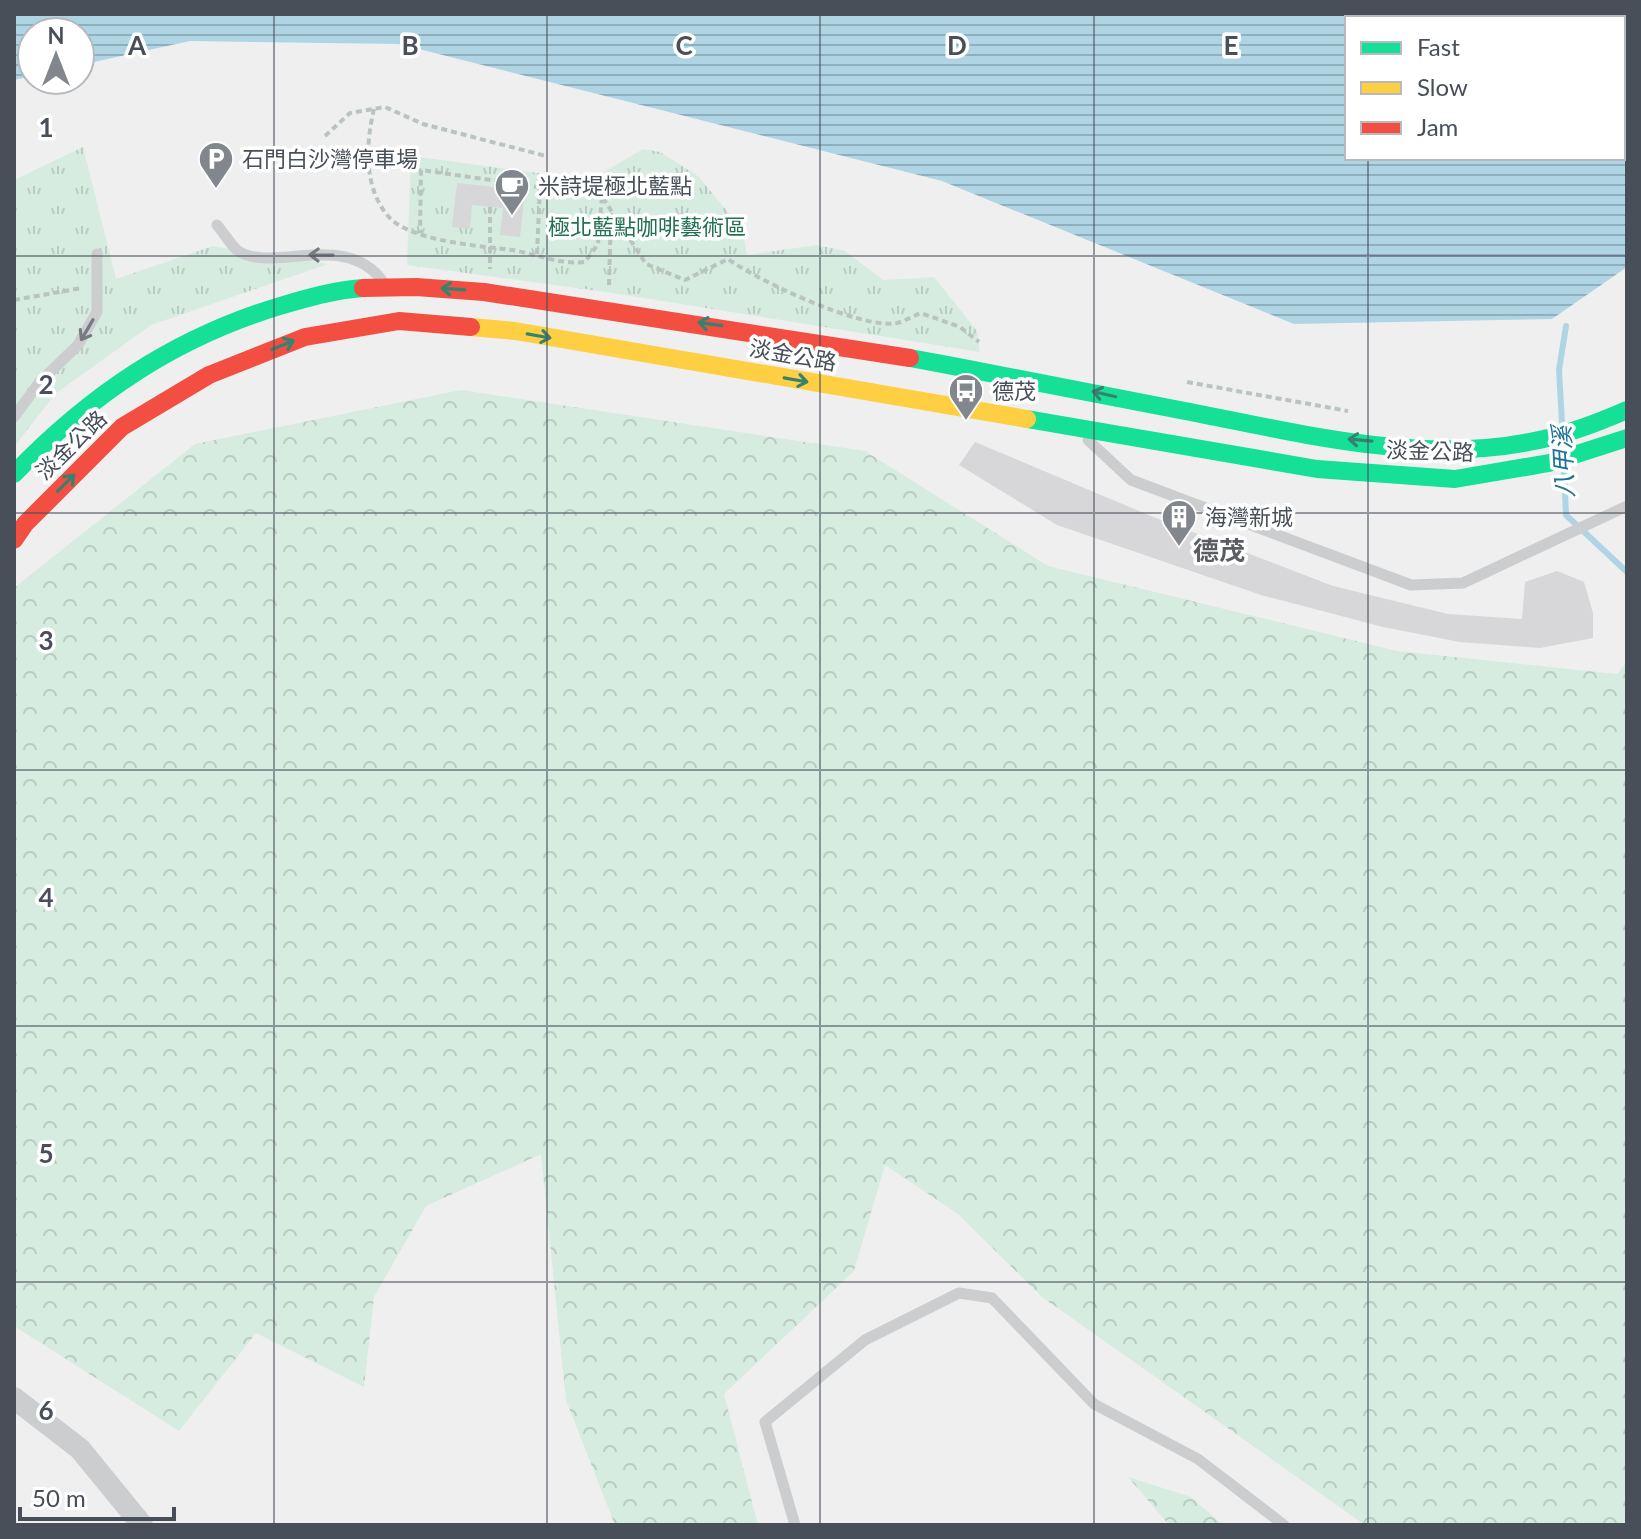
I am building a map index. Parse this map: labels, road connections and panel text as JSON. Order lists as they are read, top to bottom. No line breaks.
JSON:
{"streets":{"main road":["淡金公路"]},"districts":["德茂"],"water":["八甲溪"],"parks":["極北藍點咖啡藝術區"],"places":{"parking":["石門白沙灣停車場"],"cafe":["米詩堤極北藍點"],"bus stop":["德茂"],"building":["海灣新城"]},"legend":["Fast","Slow","Jam"],"scale_bar":"50 m","north":"top","grid":{"columns":["A","B","C","D","E"],"rows":["1","2","3","4","5","6"]}}
